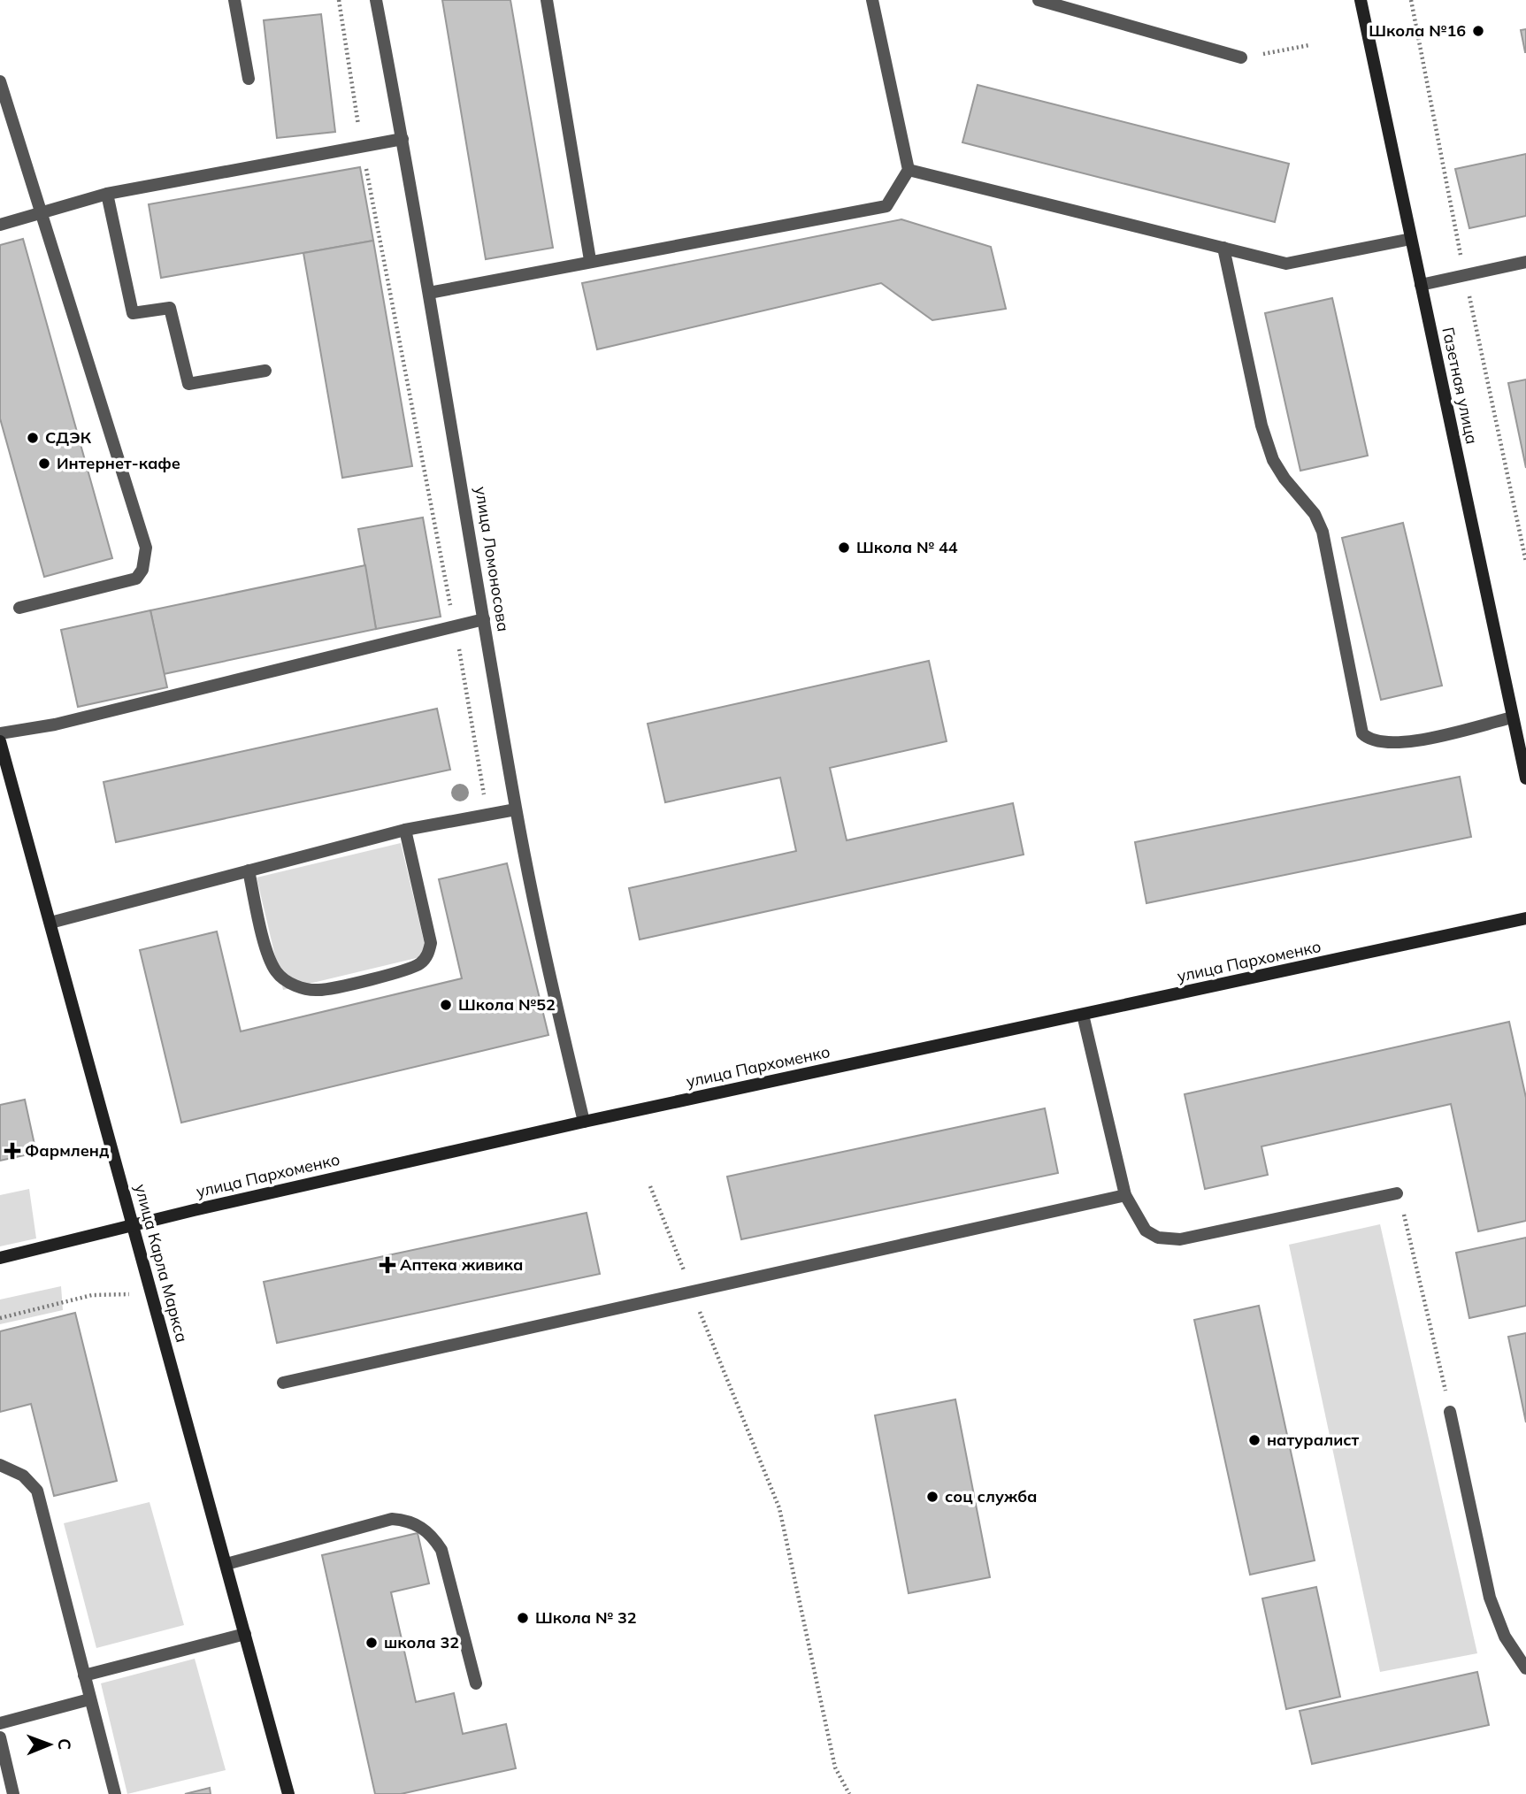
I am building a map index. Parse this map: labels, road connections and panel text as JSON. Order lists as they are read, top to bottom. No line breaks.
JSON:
{"streets":{"main road":["Газетная улица","улица Пархоменко","улица Карла Маркса"],"street":["улица Ломоносова"]},"crossings":[["улица Ломоносова","улица Пархоменко"],["улица Пархоменко","улица Карла Маркса"]],"places":{"other":["Школа №16","СДЭК","Интернет-кафе","Школа № 44","Школа №52","натуралист","соц служба","Школа № 32","школа 32"],"health":["Фармленд","Аптека живика"]},"north":"right"}
